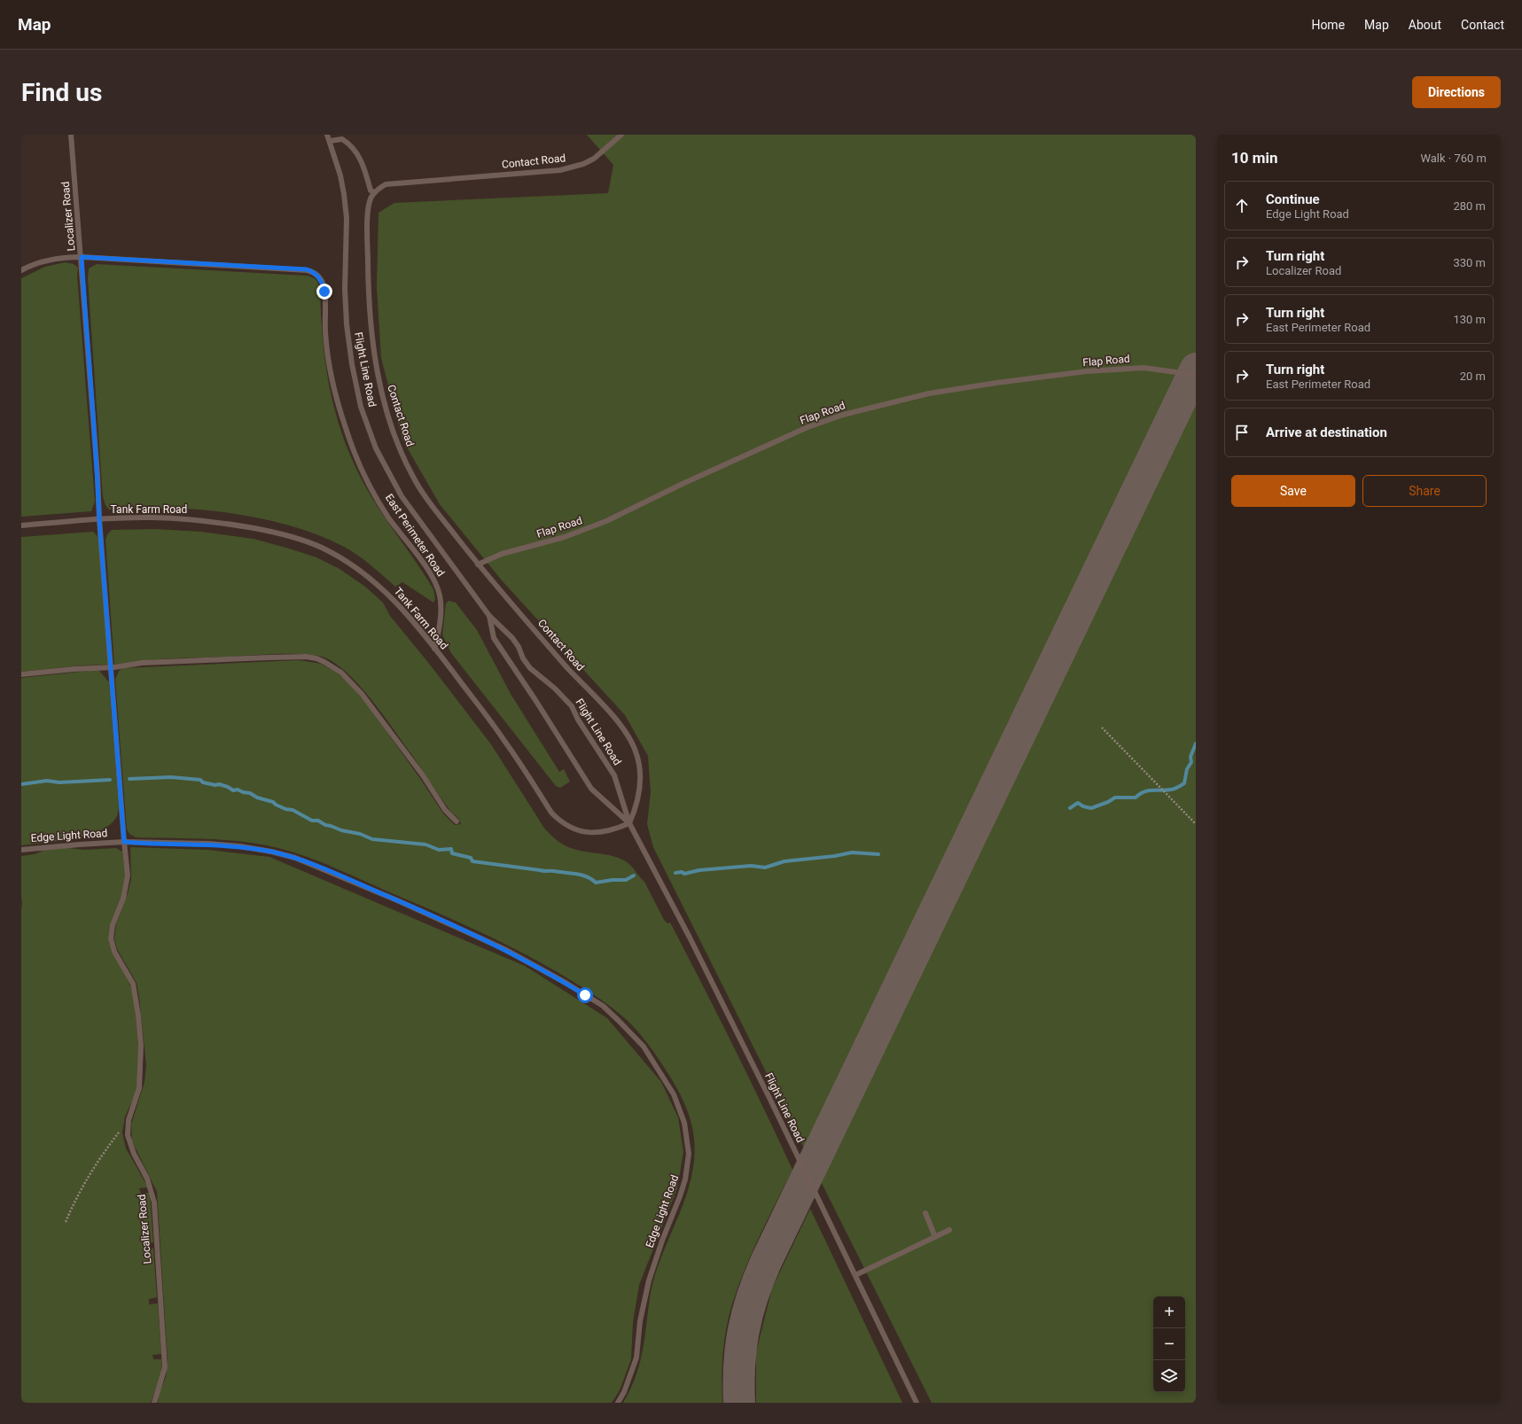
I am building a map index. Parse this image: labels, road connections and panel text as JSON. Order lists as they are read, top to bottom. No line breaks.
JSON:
{"streets":{"lane":["Contact Road","Localizer Road","Flap Road","Flight Line Road","Tank Farm Road","East Perimeter Road","Edge Light Road"]},"crossings":[["Contact Road","Flap Road"],["Contact Road","Flight Line Road"],["Contact Road","Tank Farm Road"],["Localizer Road","Tank Farm Road"],["Localizer Road","East Perimeter Road"],["Localizer Road","Edge Light Road"],["Flight Line Road","Tank Farm Road"],["Tank Farm Road","East Perimeter Road"]],"page":{"header":"Map","nav":["Home","Map","About","Contact"],"buttons":["Directions",["Save","Share"]],"title":"Find us","heading":["10 min","Walk · 760 m"],"list":[["Continue","Edge Light Road","280 m"],["Turn right","Localizer Road","330 m"],["Turn right","East Perimeter Road","130 m"],["Turn right","East Perimeter Road","20 m"],"Arrive at destination"],"map_buttons":["+","−"]}}
